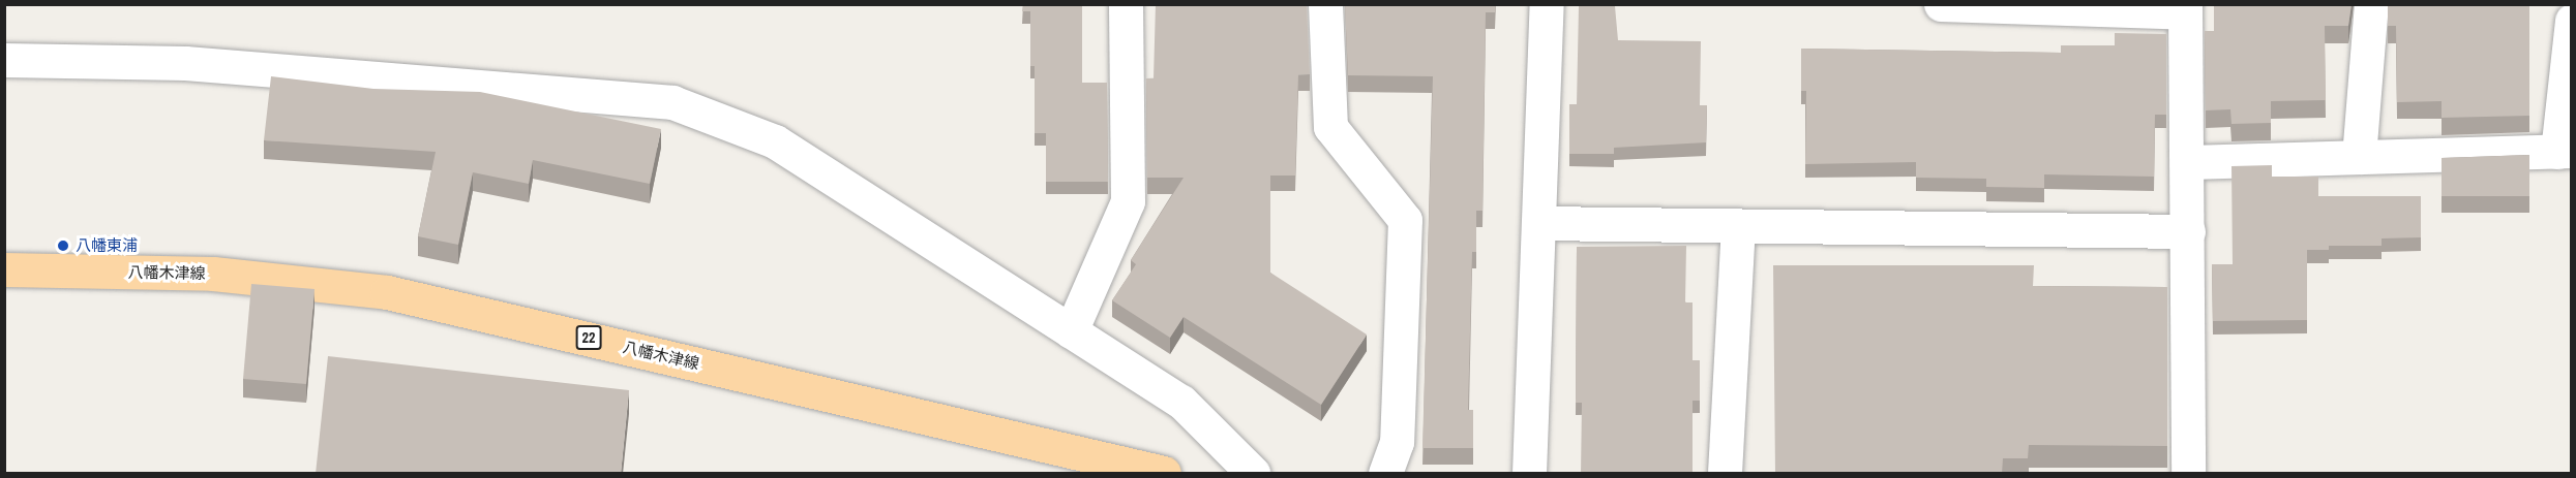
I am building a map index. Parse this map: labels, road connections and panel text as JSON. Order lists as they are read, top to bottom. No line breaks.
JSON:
{"streets":{"main road":["八幡木津線","22"]},"places":["八幡東浦"]}
